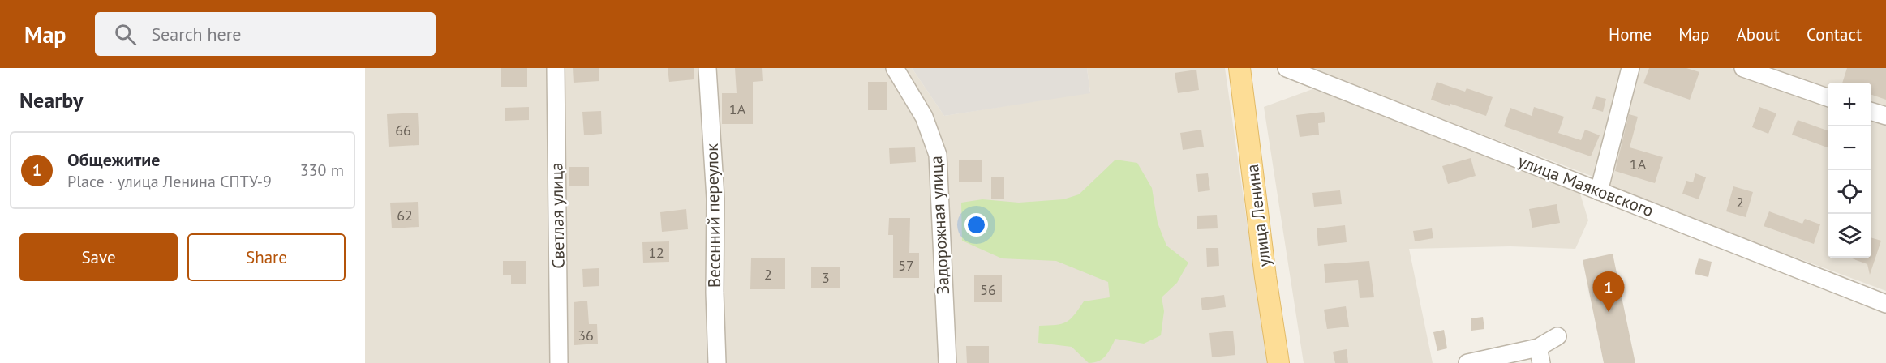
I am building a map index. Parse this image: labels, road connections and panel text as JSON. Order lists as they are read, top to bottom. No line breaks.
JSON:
{"streets":{"main road":["улица Ленина"],"street":["улица Маяковского","Светлая улица","Весенний переулок","Задорожная улица"]},"house_numbers":["1А","66","1А","2","62","12","57","2","3","56","36"],"page":{"header":"Map","search":"Search here","nav":["Home","Map","About","Contact"],"heading":"Nearby","map_buttons":["+","−"],"list":[{"mark":"1","name":"Общежитие","note":"Place · улица Ленина СПТУ-9","value":"330 m"}],"buttons":["Save","Share"],"pins":"1"}}
